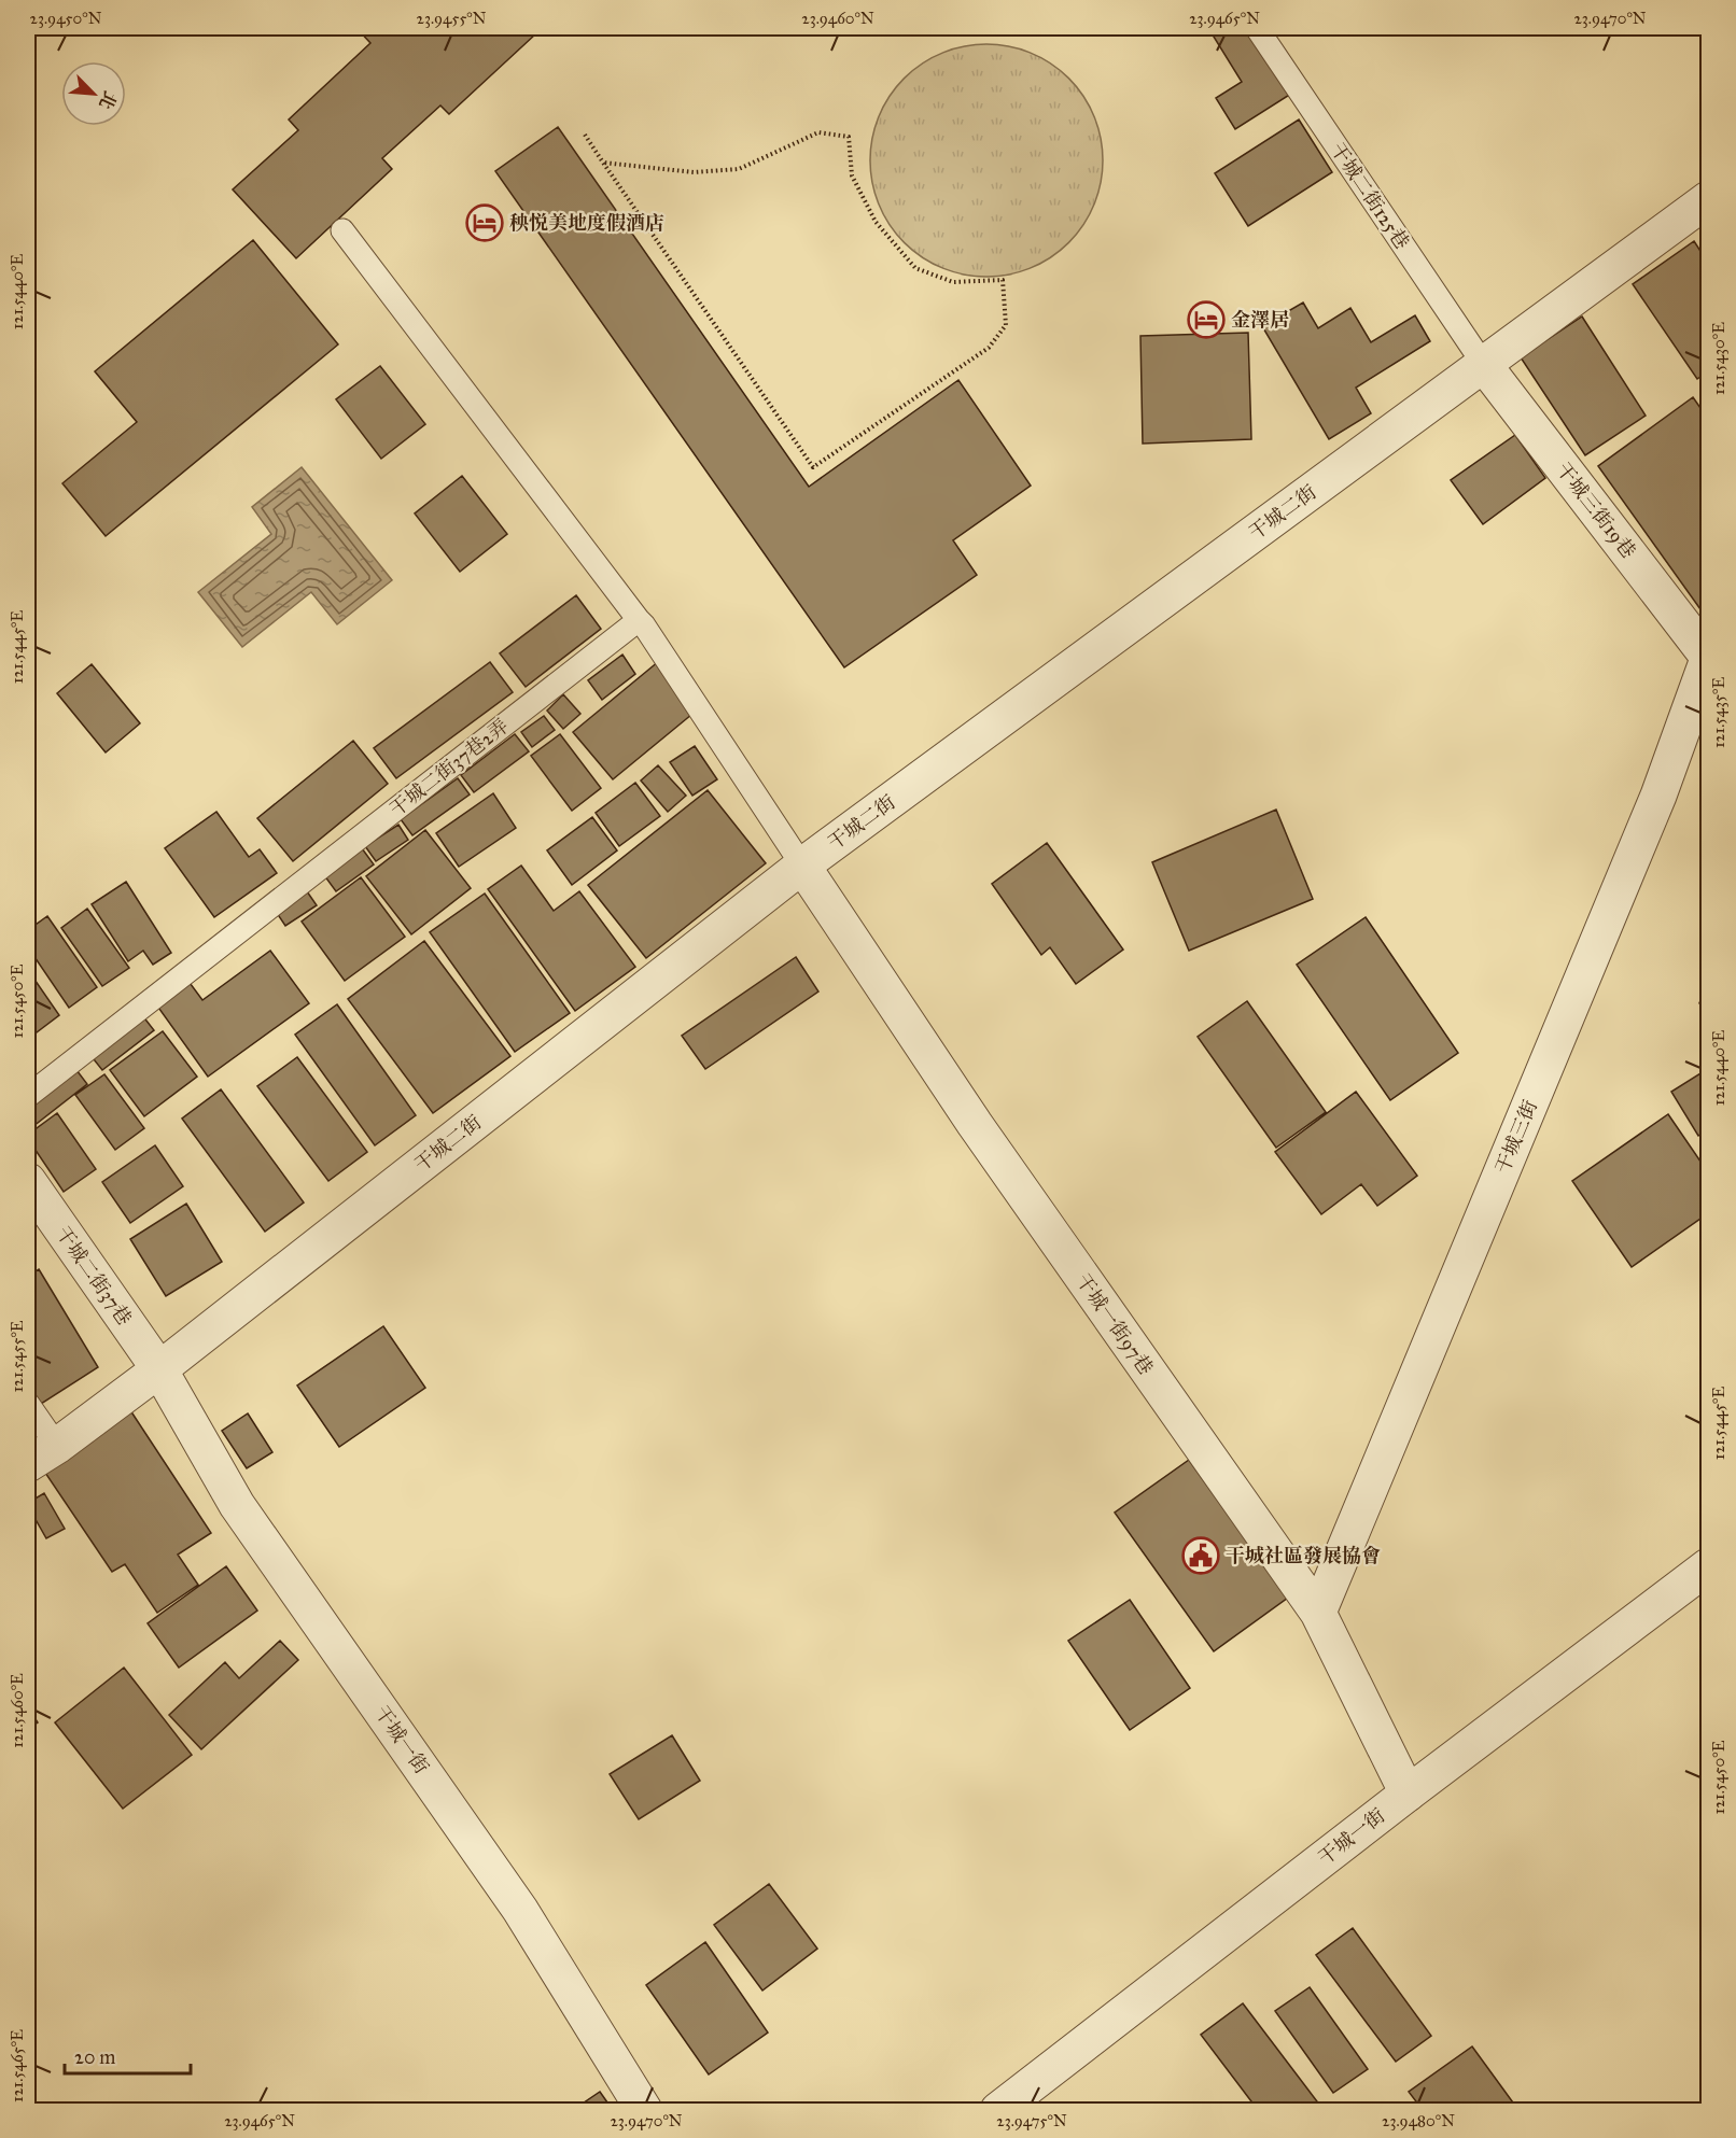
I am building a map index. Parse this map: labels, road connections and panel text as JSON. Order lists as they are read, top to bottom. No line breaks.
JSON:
{"streets":{"street":["干城三街19巷","干城二街","干城三街","干城二街37巷","干城一街97巷","干城一街"],"lane":["干城二街125巷","干城二街37巷2弄"]},"crossings":[["干城二街125巷","干城三街19巷"],["干城二街125巷","干城二街"],["干城三街19巷","干城二街"],["干城三街19巷","干城三街"],["干城二街","干城二街37巷"],["干城二街","干城一街97巷"],["干城二街","干城一街"],["干城三街","干城一街97巷"],["干城二街37巷","干城一街"],["干城一街97巷","干城一街"]],"places":{"hotel":["秧悦美地度假酒店","金澤居"],"public building":["干城社區發展協會"]},"scale_bar":"20 m","north":"bottom right","coordinates":["23.9450°N","23.9455°N","23.9460°N","23.9465°N","23.9470°N","121.5440°E","121.5430°E","121.5445°E","121.5435°E","121.5450°E","121.5455°E","121.5460°E","121.5465°E","23.9475°N","23.9480°N"]}
